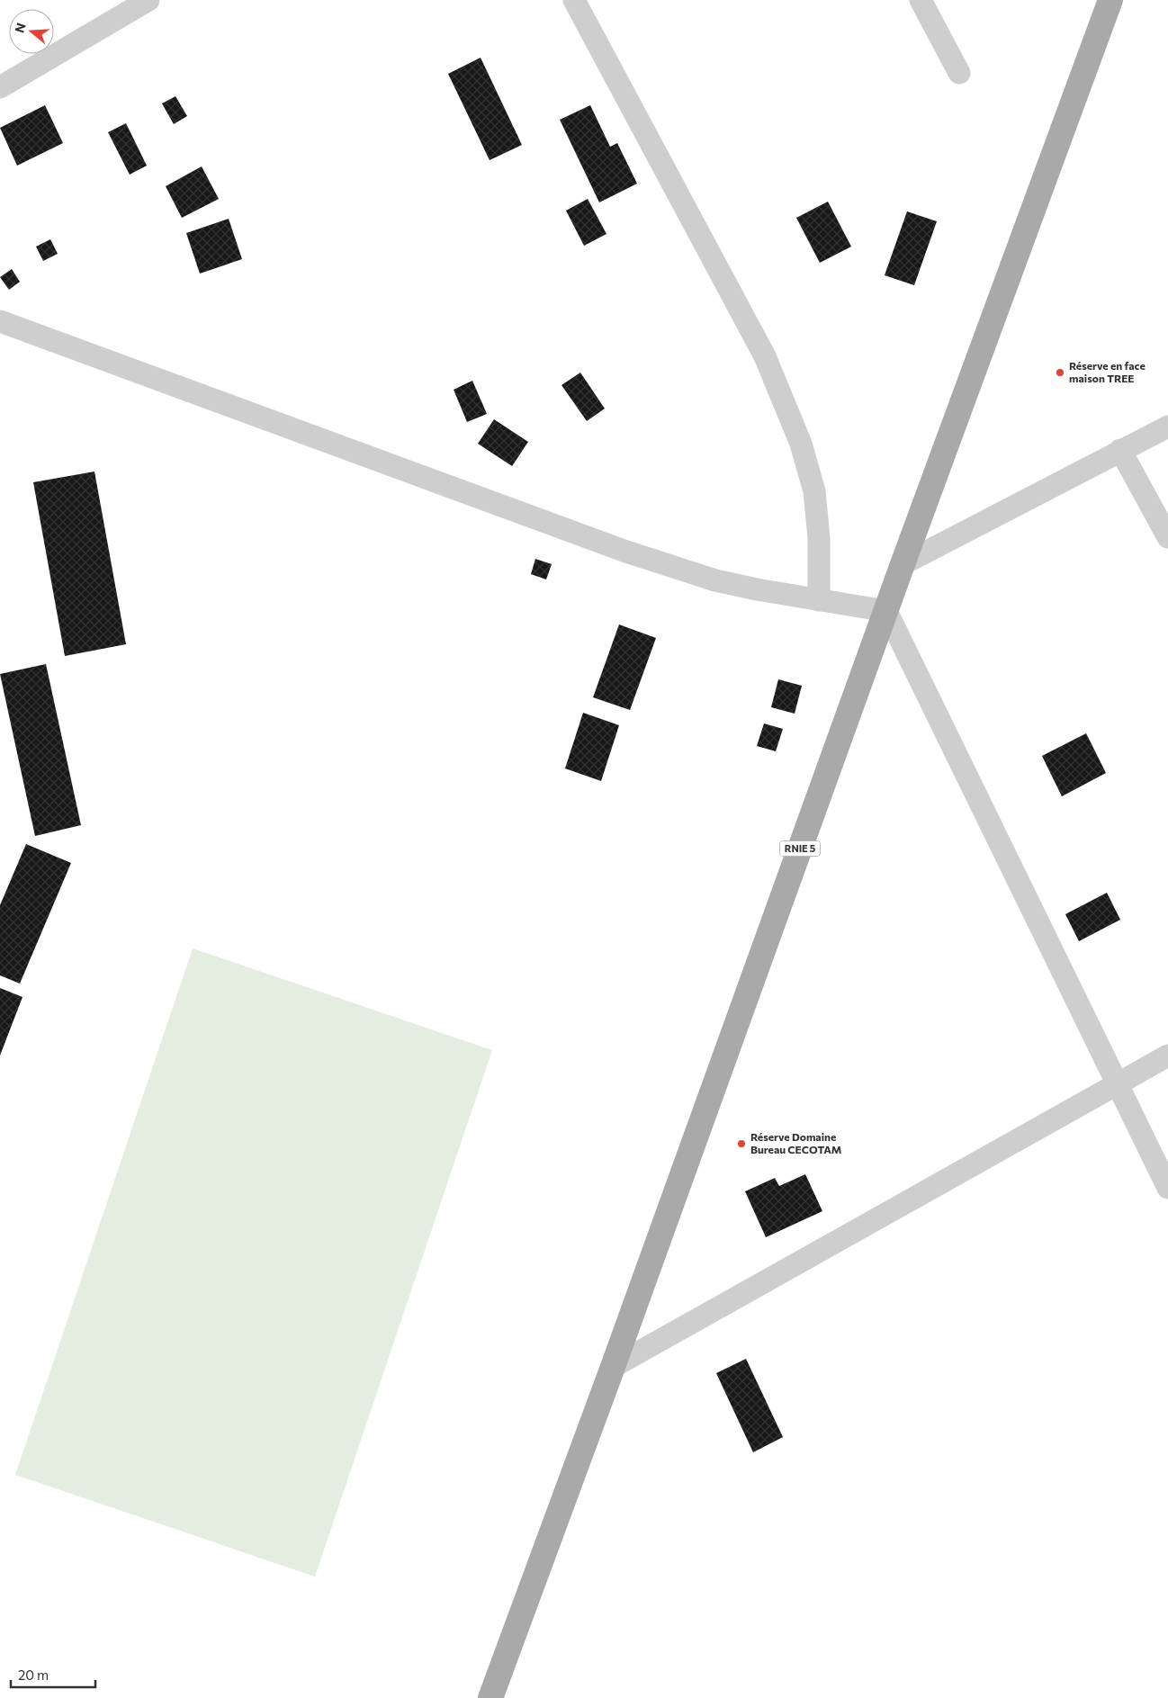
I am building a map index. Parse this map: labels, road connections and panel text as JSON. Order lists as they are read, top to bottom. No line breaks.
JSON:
{"streets":{"main road":["RNIE 5"]},"places":["Réserve en face maison TREE","Réserve Domaine Bureau CECOTAM"],"scale_bar":"20 m","north":"left"}
